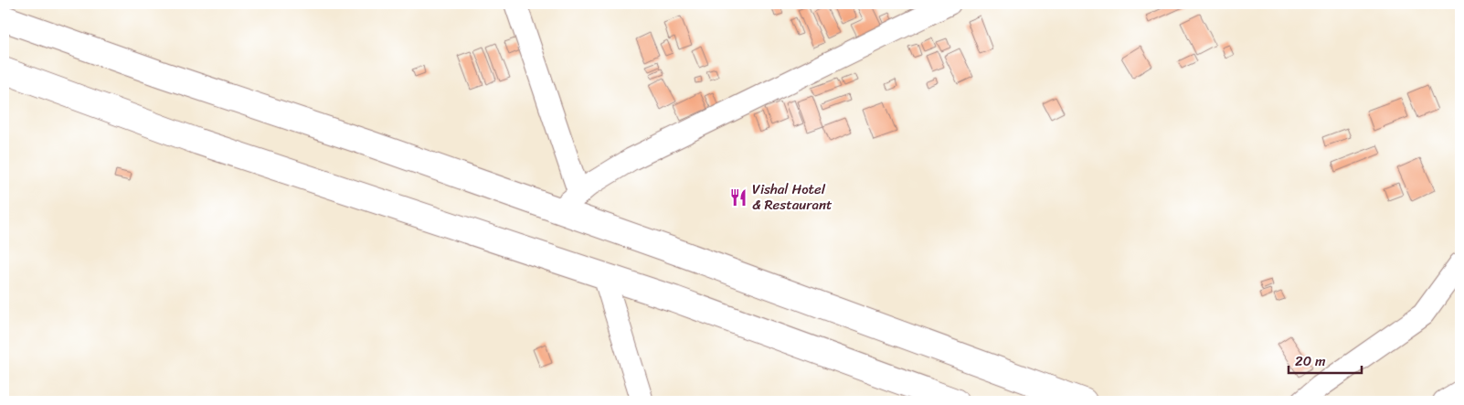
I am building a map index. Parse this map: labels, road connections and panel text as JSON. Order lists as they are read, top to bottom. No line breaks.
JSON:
{"places":{"restaurant":["Vishal Hotel & Restaurant"]},"scale_bar":"20 m"}
